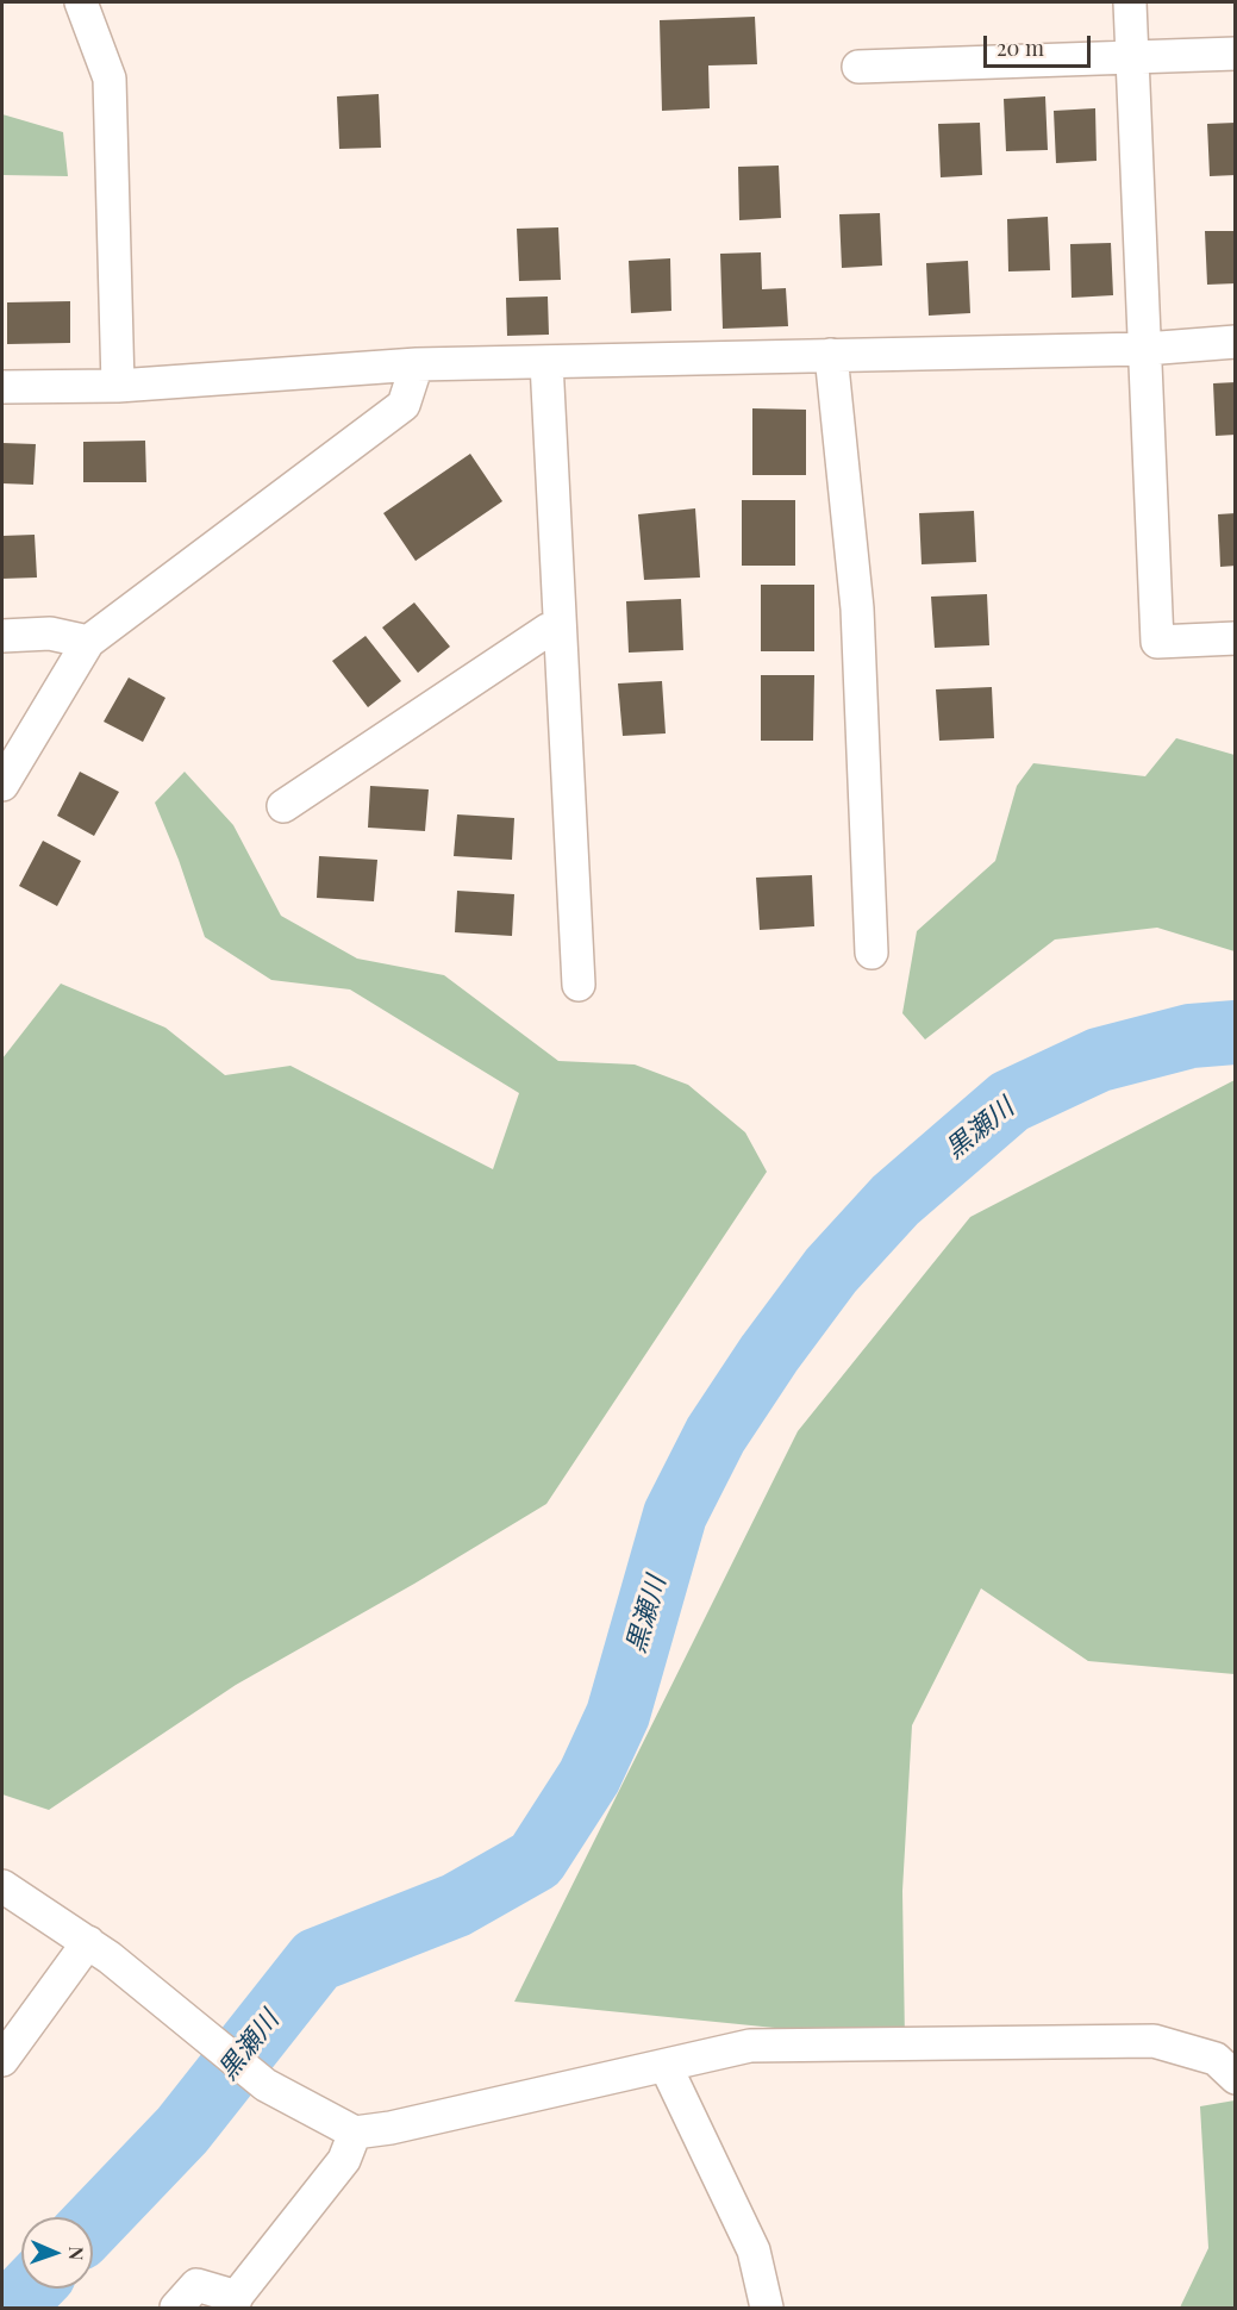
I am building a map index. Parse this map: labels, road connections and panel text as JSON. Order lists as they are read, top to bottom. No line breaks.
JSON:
{"water":["黒瀬川"],"scale_bar":"20 m","north":"right"}
